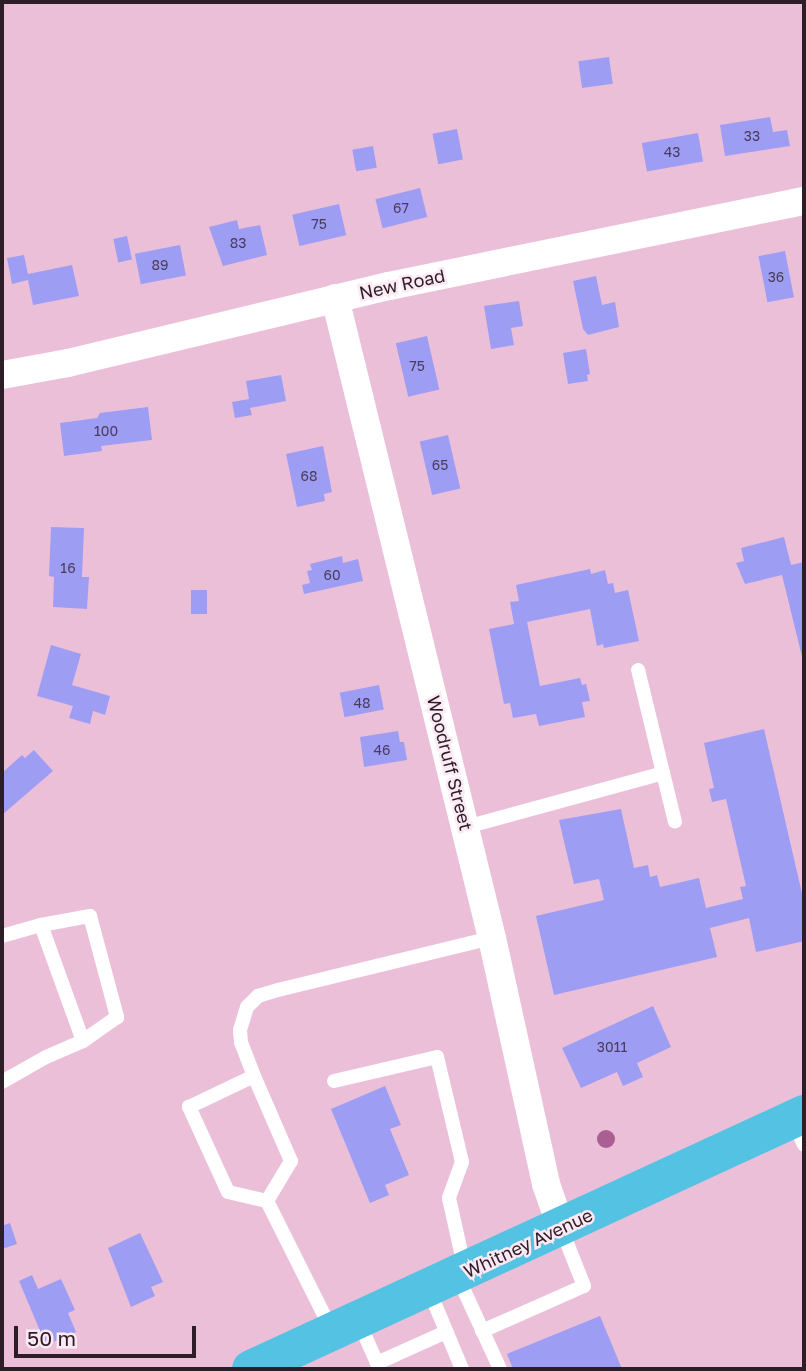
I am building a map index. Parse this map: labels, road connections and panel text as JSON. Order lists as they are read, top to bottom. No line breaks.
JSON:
{"streets":{"highway":["Whitney Avenue"],"street":["New Road","Woodruff Street"]},"crossings":[["New Road","Woodruff Street"],["Woodruff Street","Whitney Avenue"]],"house_numbers":["33","43","67","75","83","89","36","75","100","65","68","16","60","48","46","3011"],"scale_bar":"50 m"}
